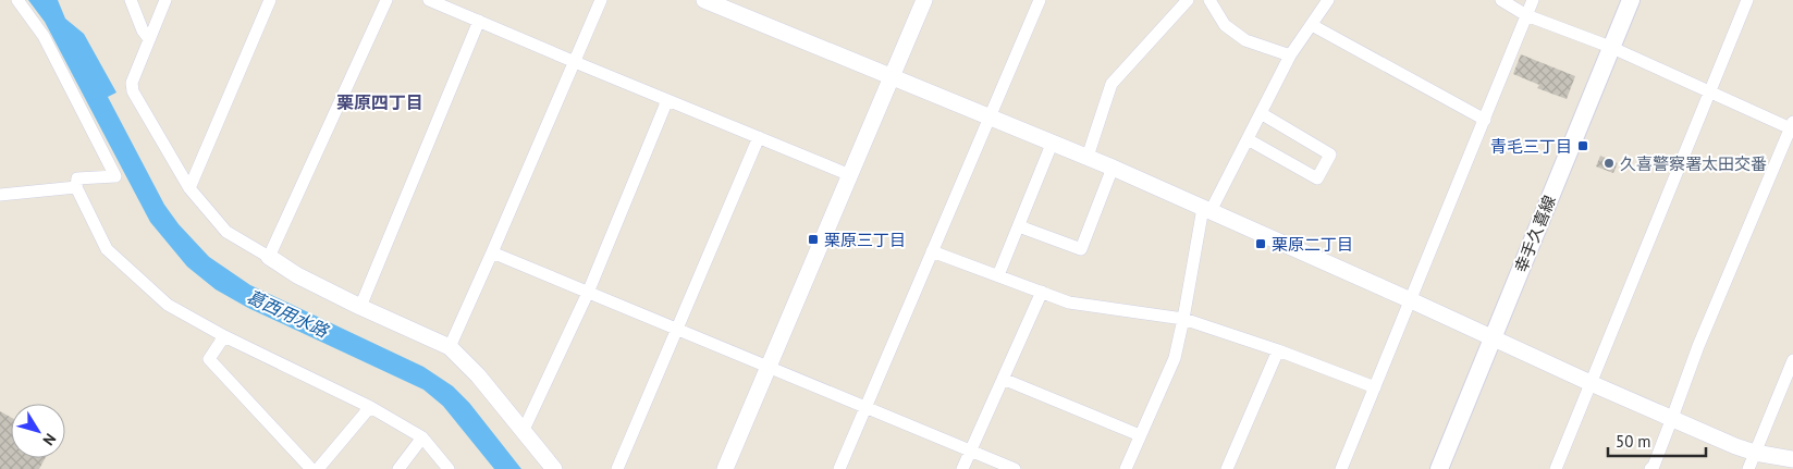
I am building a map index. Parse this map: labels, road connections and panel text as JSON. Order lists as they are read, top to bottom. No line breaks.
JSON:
{"streets":{"main road":["幸手久喜線"]},"districts":["栗原四丁目"],"water":["葛西用水路"],"places":{"transit":["青毛三丁目","栗原三丁目","栗原二丁目"],"other":["久喜警察署太田交番"]},"scale_bar":"50 m","north":"bottom right"}
